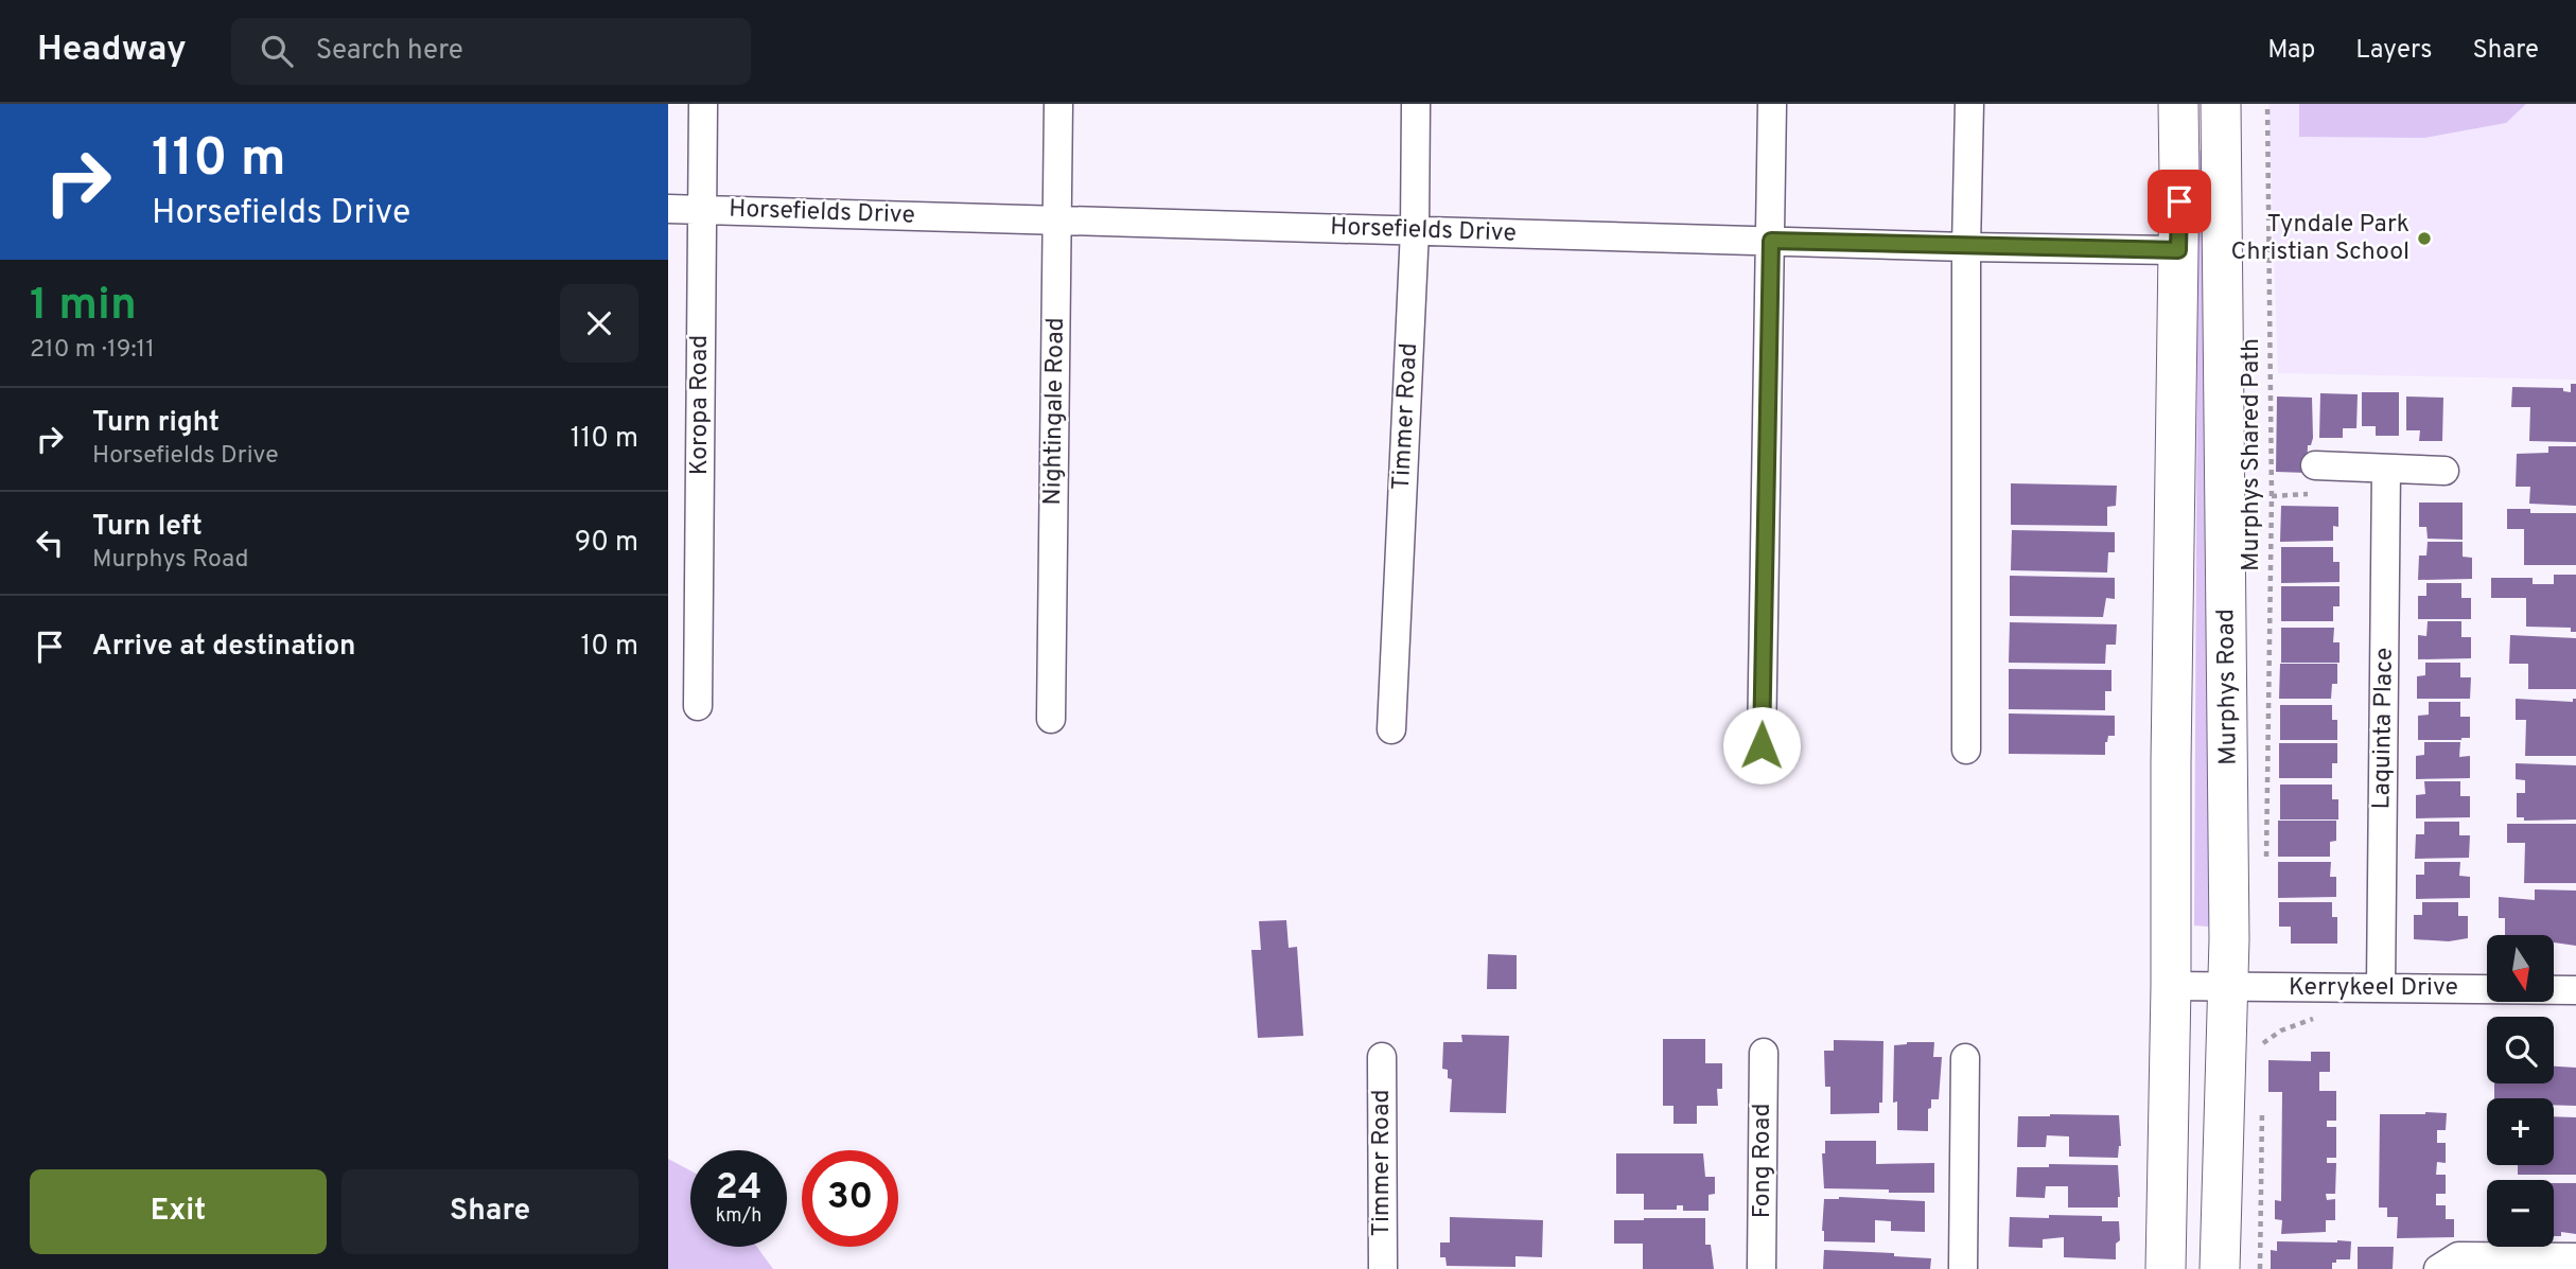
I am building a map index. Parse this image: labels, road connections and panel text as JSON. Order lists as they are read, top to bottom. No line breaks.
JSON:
{"streets":{"main road":["Murphys Road"],"street":["Horsefields Drive","Koropa Road","Nightingale Road","Timmer Road","Laquinta Place","Kerrykeel Drive","Fong Road"],"path":["Murphys Shared Path"]},"crossings":[["Horsefields Drive","Koropa Road"],["Horsefields Drive","Nightingale Road"],["Horsefields Drive","Timmer Road"],["Murphys Road","Kerrykeel Drive"],["Laquinta Place","Kerrykeel Drive"]],"places":["Tyndale Park Christian School"],"north":"bottom","page":{"header":"Headway","search":"Search here","nav":["Map","Layers","Share"],"turn":["110 m","Horsefields Drive"],"heading":["1 min","210 m · 19:11"],"list":[{"name":"Turn right","note":"Horsefields Drive","value":"110 m"},{"name":"Turn left","note":"Murphys Road","value":"90 m"},{"name":"Arrive at destination","value":"10 m"}],"map_buttons":["+","−"],"speed":"24 km/h","limit":"30","buttons":["Exit","Share"]}}
